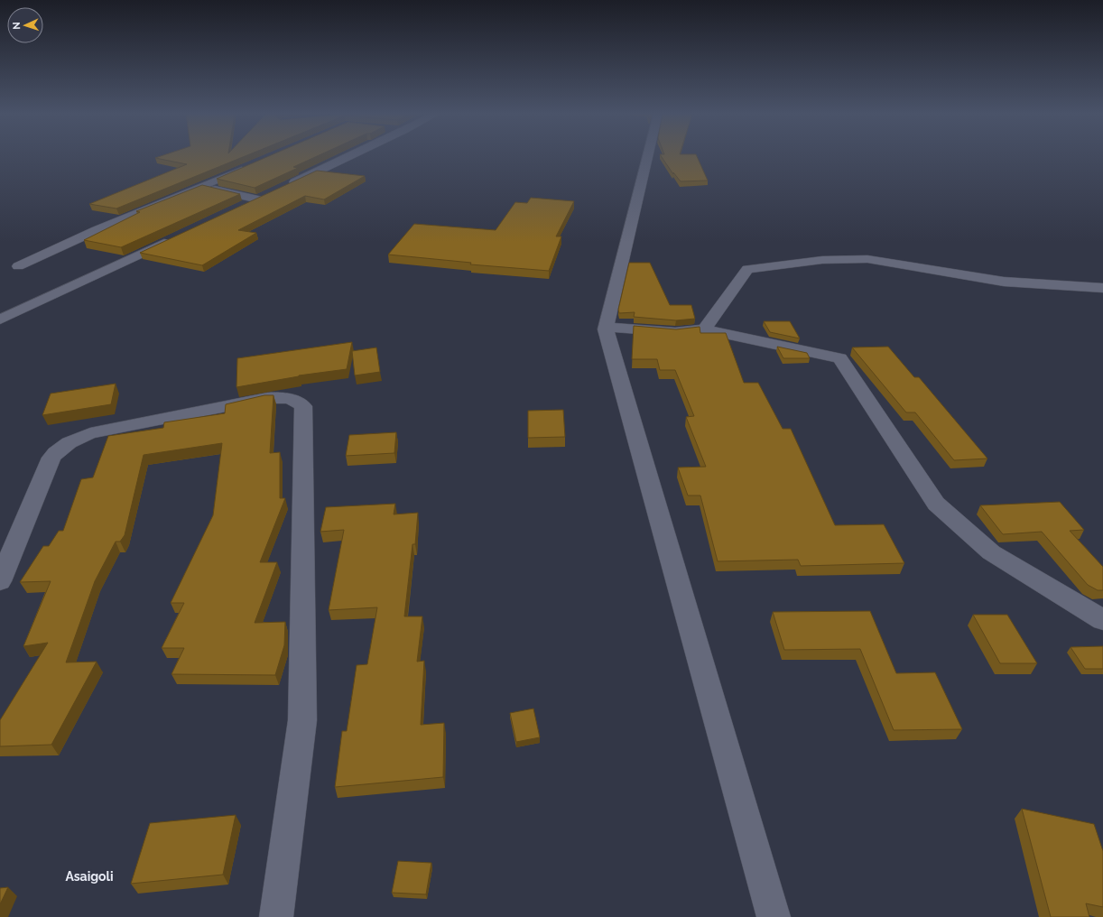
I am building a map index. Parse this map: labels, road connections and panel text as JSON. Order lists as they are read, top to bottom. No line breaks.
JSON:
{"districts":["Asaigoli"],"north":"left"}
